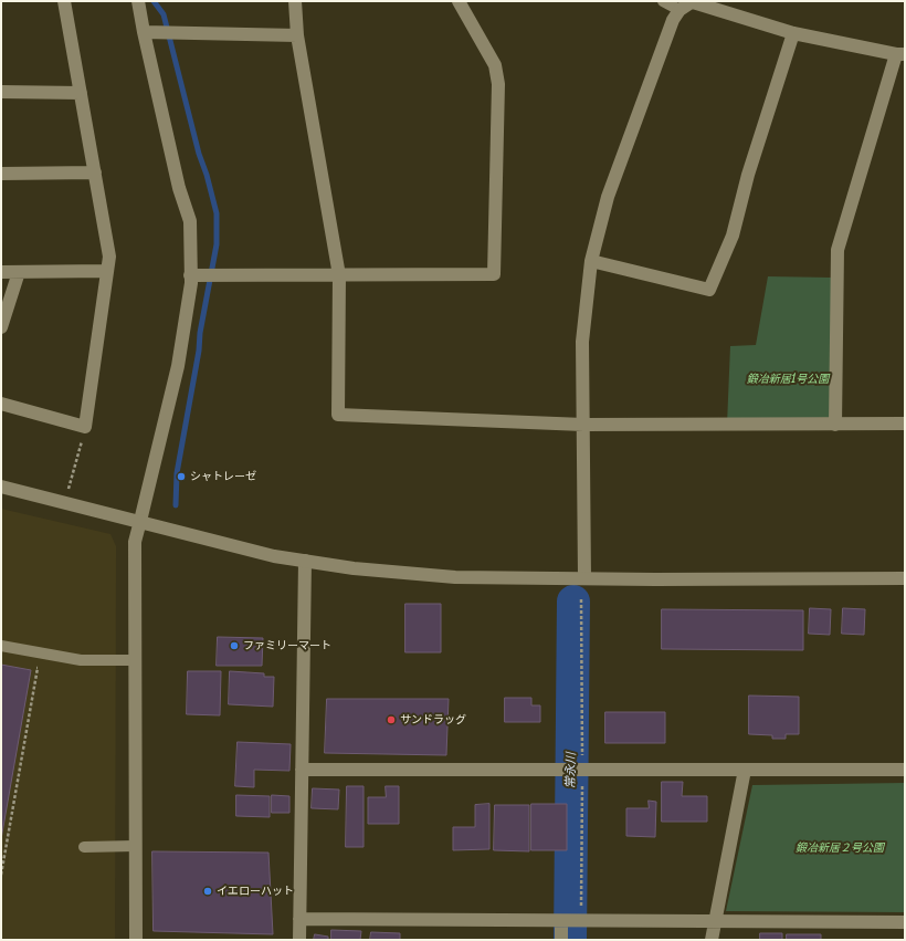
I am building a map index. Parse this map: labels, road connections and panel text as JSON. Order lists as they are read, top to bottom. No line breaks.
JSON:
{"water":["常永川"],"parks":["鍛冶新居1号公園","鍛冶新居２号公園"],"places":["シャトレーゼ","ファミリーマート","サンドラッグ","イエローハット"]}
